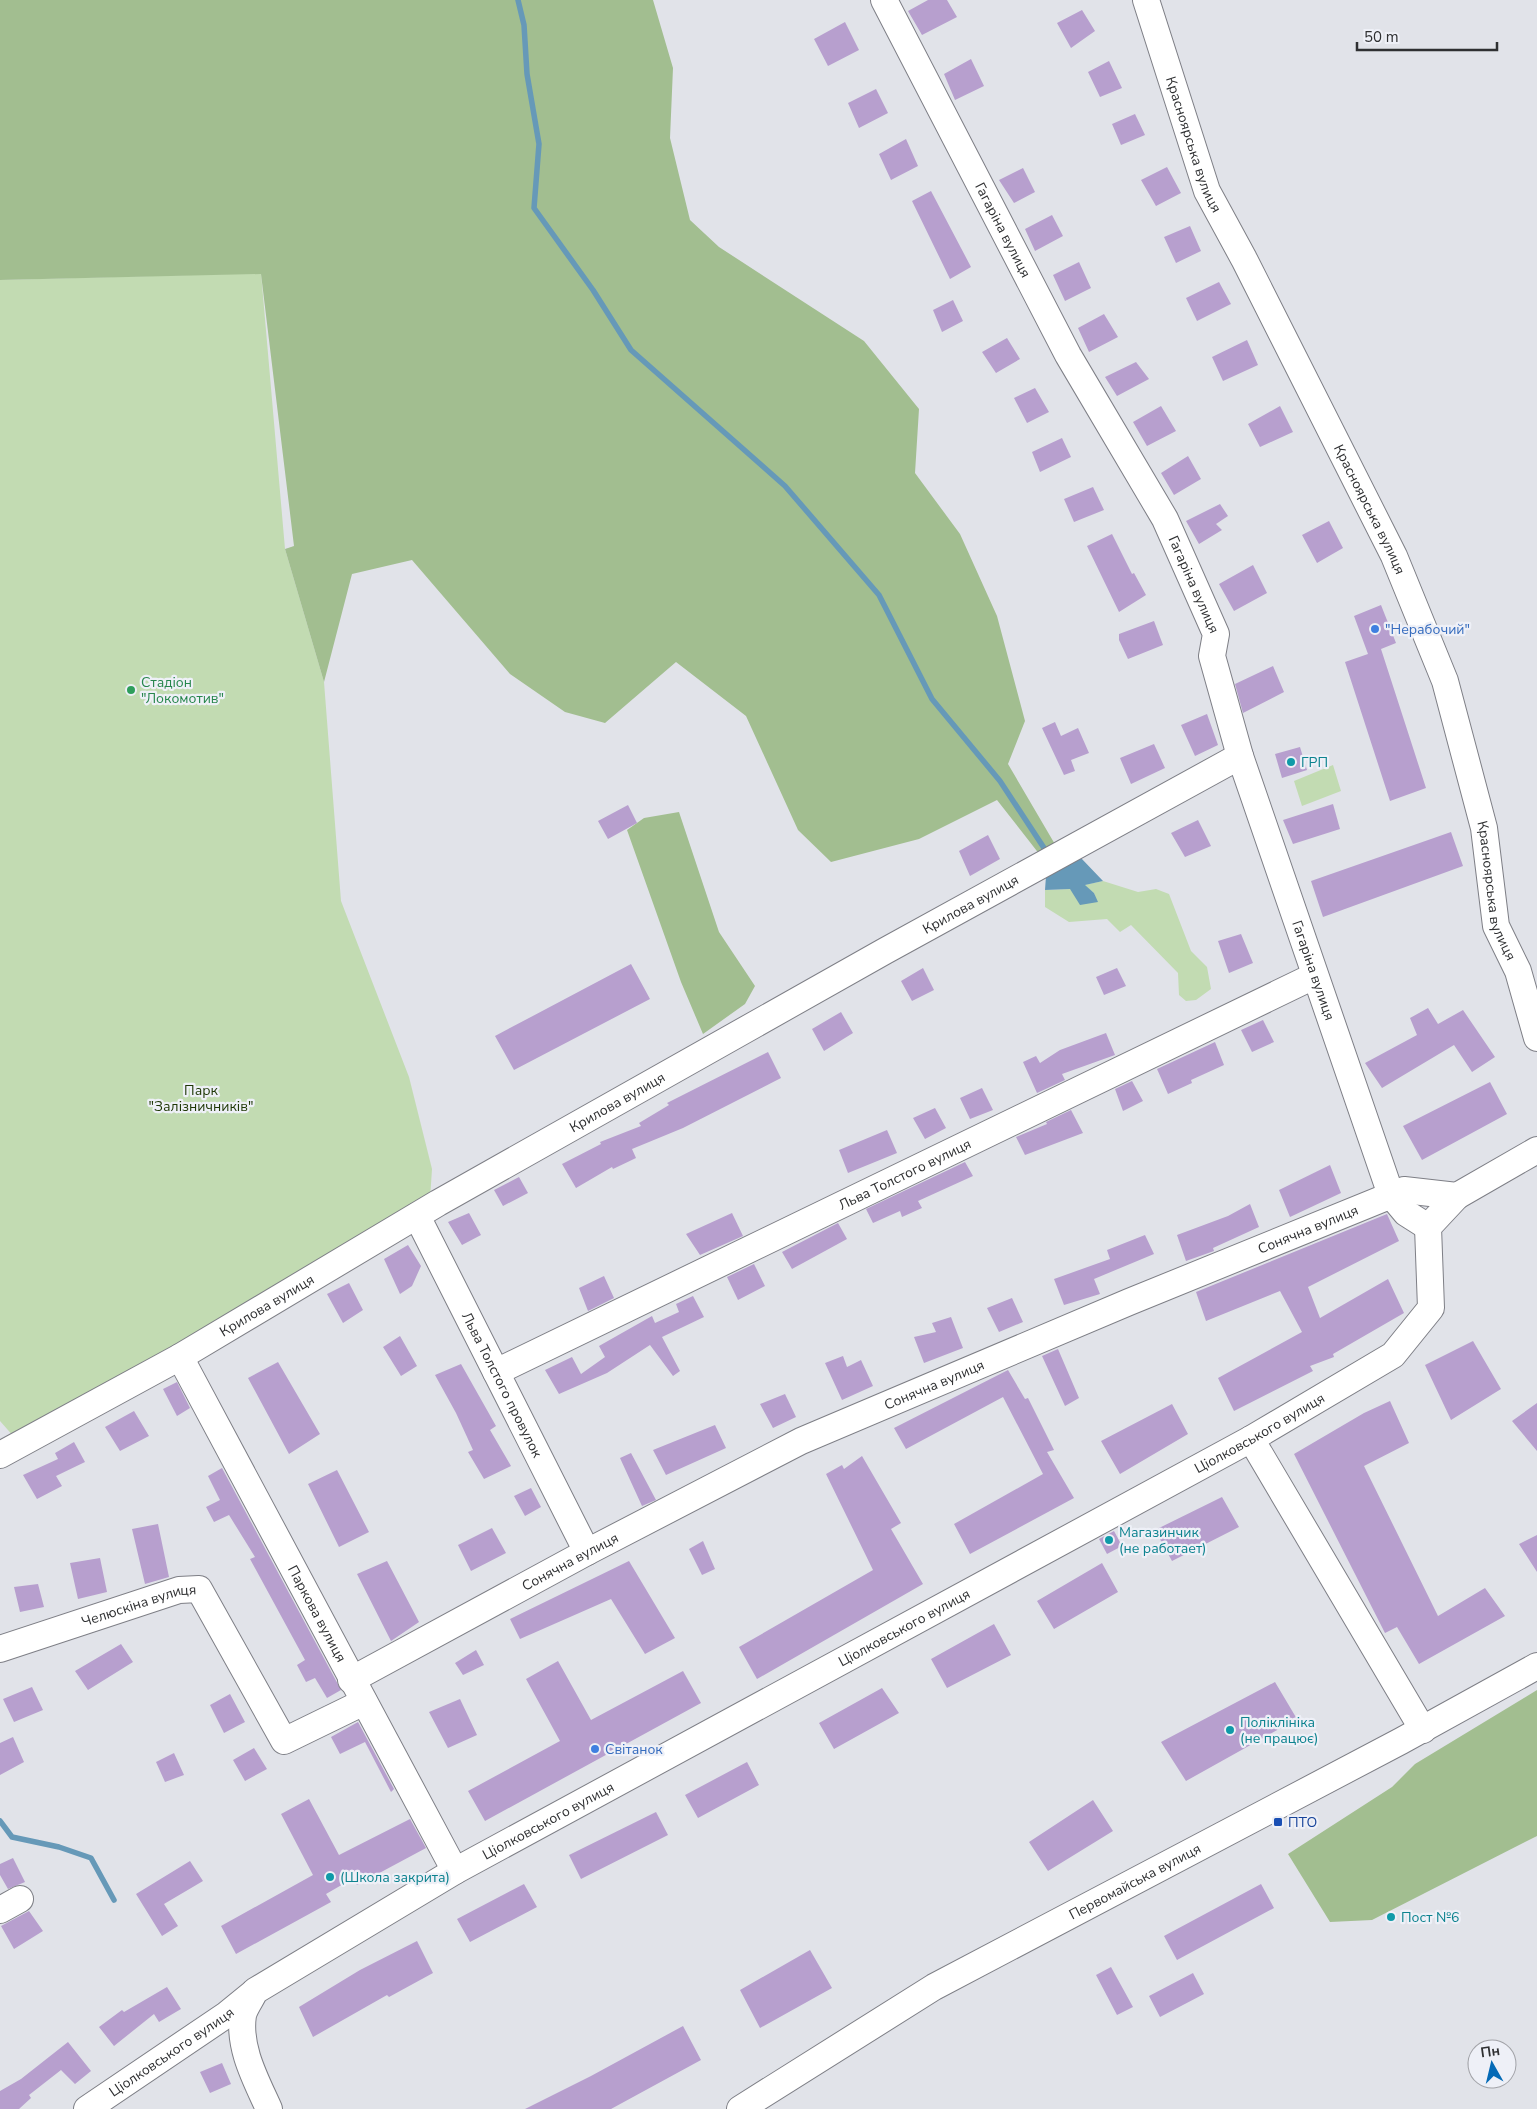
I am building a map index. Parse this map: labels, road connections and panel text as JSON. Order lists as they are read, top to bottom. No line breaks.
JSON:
{"streets":{"street":["Красноярська вулиця","Гагаріна вулиця","Крилова вулиця","Льва Толстого вулиця","Сонячна вулиця","Льва Толстого провулок","Ціолковського вулиця","Челюскіна вулиця","Паркова вулиця","Первомайська вулиця"]},"crossings":[["Гагаріна вулиця","Крилова вулиця"],["Гагаріна вулиця","Льва Толстого вулиця"],["Гагаріна вулиця","Сонячна вулиця"],["Гагаріна вулиця","Ціолковського вулиця"],["Крилова вулиця","Льва Толстого провулок"],["Крилова вулиця","Паркова вулиця"],["Льва Толстого вулиця","Льва Толстого провулок"],["Сонячна вулиця","Льва Толстого провулок"],["Сонячна вулиця","Челюскіна вулиця"],["Сонячна вулиця","Паркова вулиця"],["Ціолковського вулиця","Паркова вулиця"]],"parks":["Парк \"Залізничників\""],"places":{"other":["\"Нерабочий\"","Стадіон \"Локомотив\"","ГРП","Магазинчик (не работает)","Поліклініка (не працює)","Світанок","(Школа закрита)","Пост №6"],"transit":["ПТО"]},"scale_bar":"50 m","north":"top"}
